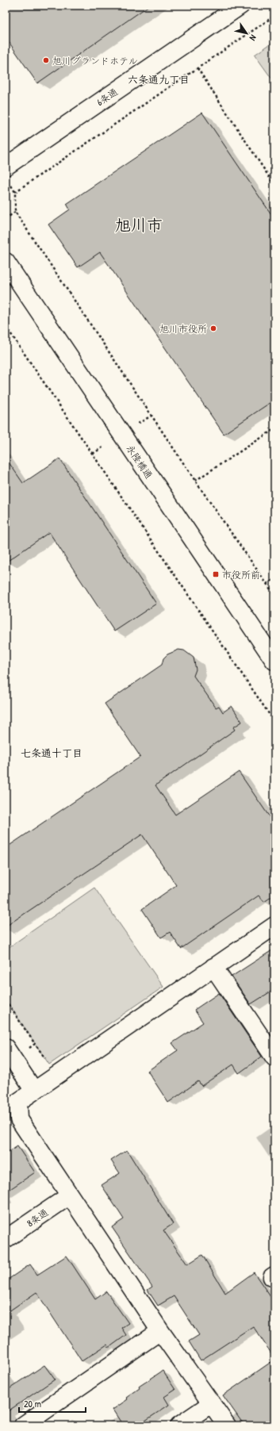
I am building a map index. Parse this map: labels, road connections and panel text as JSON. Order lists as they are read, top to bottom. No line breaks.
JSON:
{"streets":{"street":["6条通","永隆橋通","8条通"]},"districts":["六条通九丁目","旭川市","七条通十丁目"],"places":{"other":["旭川グランドホテル","旭川市役所"],"transit":["市役所前"]},"scale_bar":"20 m","north":"bottom right"}
